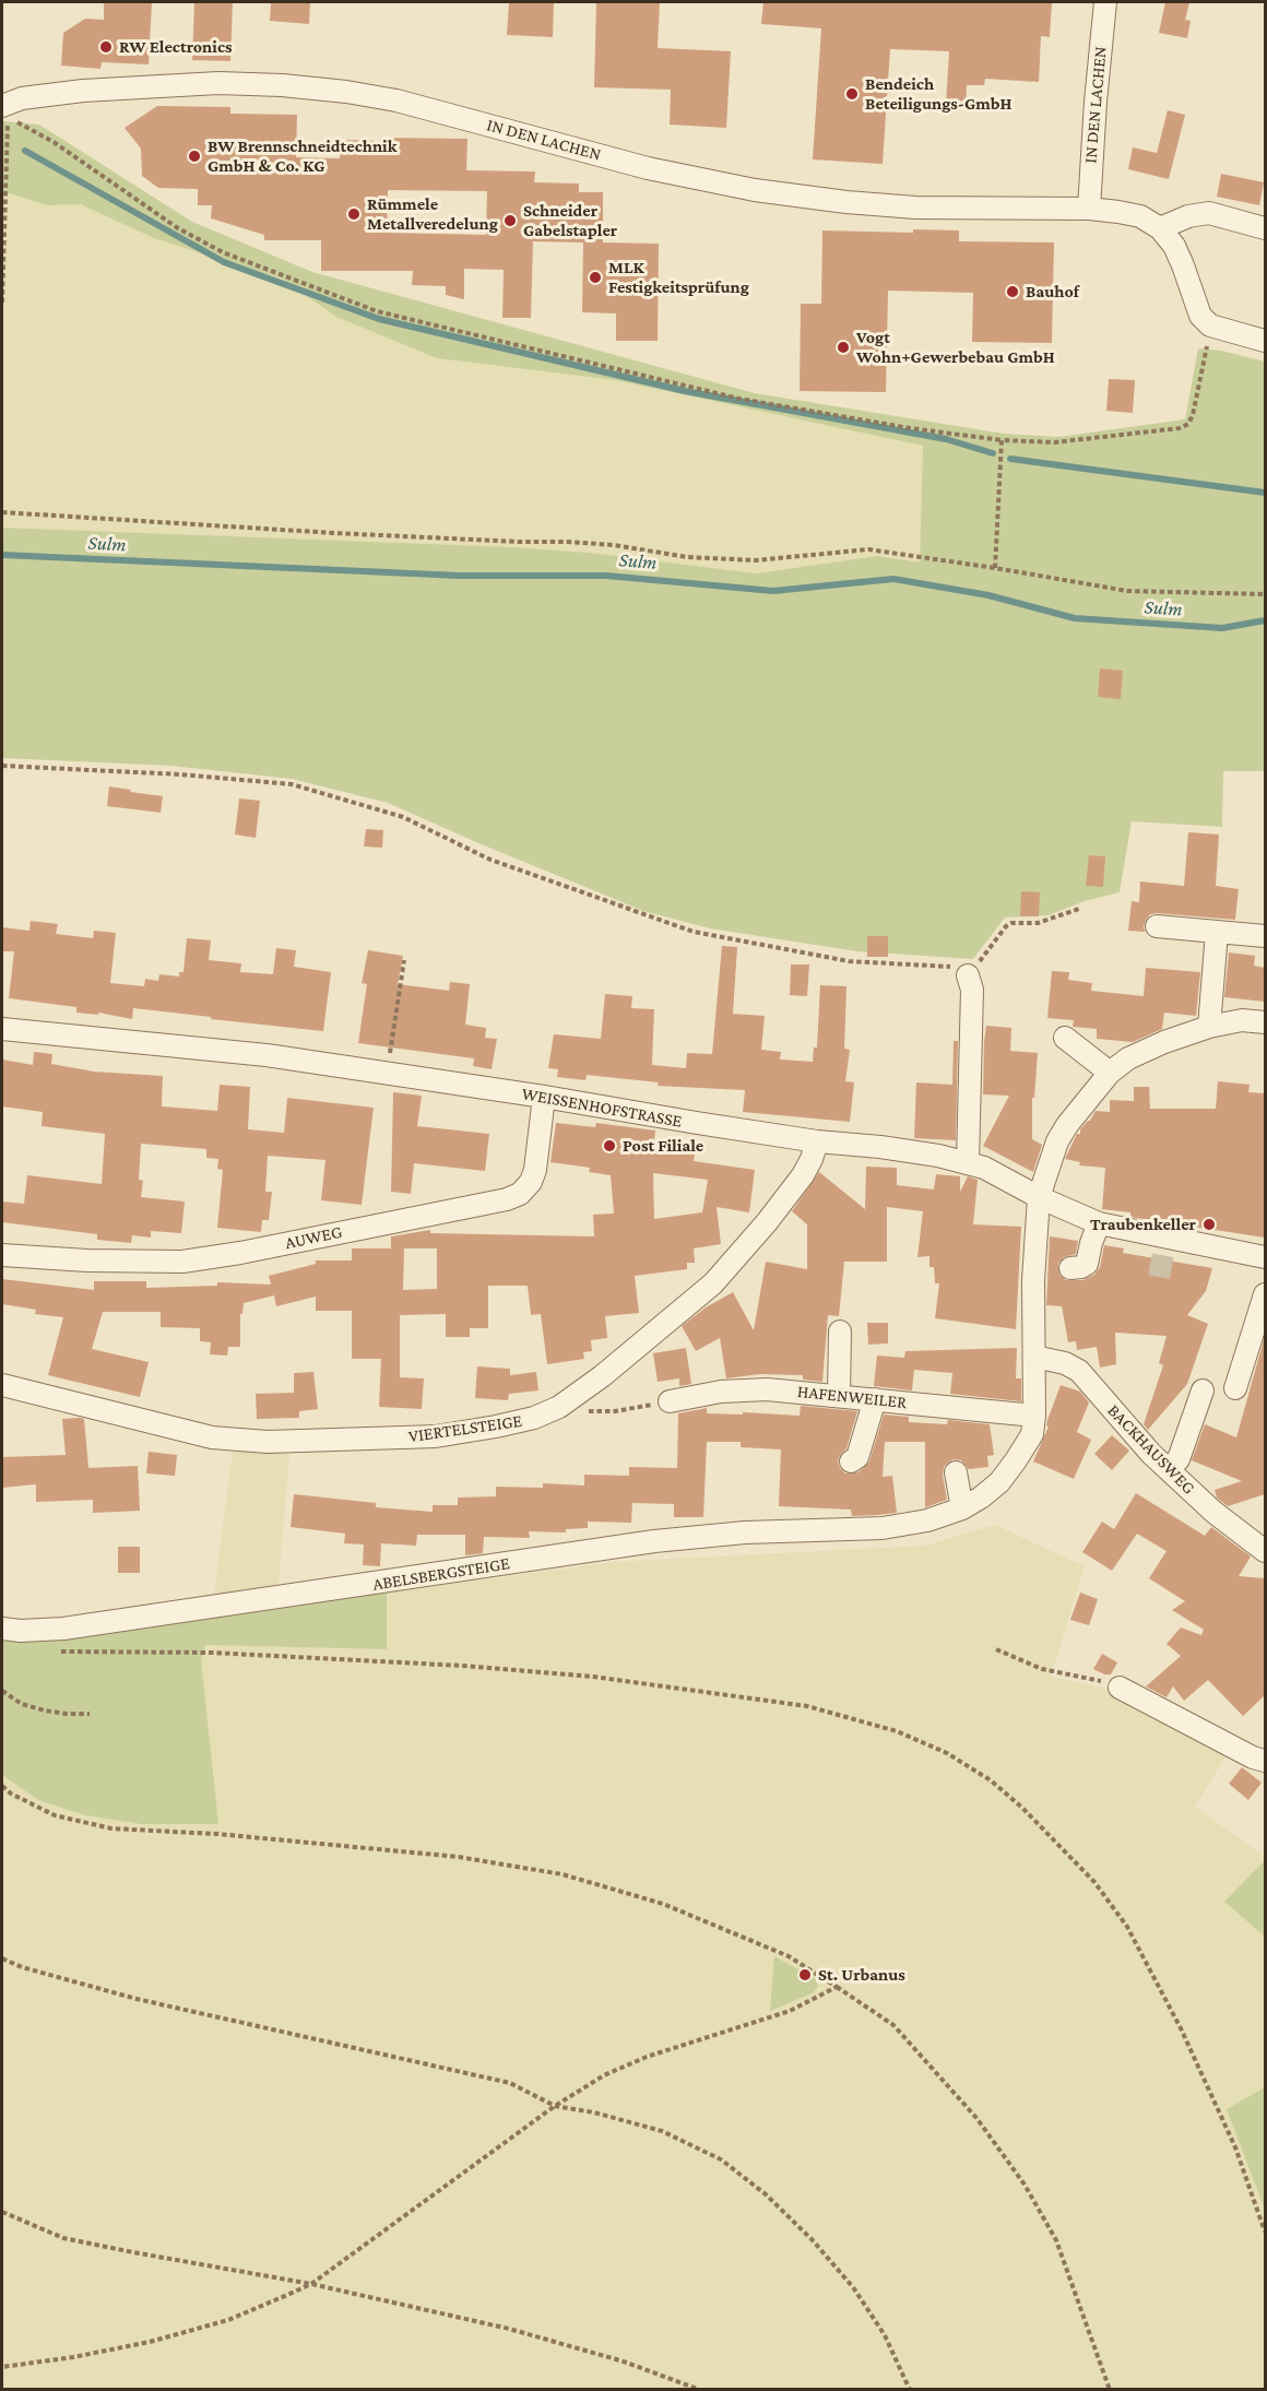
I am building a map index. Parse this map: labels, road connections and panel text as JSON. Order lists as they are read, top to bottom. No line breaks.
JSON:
{"streets":{"street":["IN DEN LACHEN","WEISSENHOFSTRASSE","AUWEG","HAFENWEILER","VIERTELSTEIGE","BACKHAUSWEG","ABELSBERGSTEIGE"]},"crossings":[["WEISSENHOFSTRASSE","AUWEG"],["WEISSENHOFSTRASSE","VIERTELSTEIGE"]],"water":["Sulm"],"places":["RW Electronics","Bendeich Beteiligungs-GmbH","BW Brennschneidtechnik GmbH & Co. KG","Rümmele Metallveredelung","Schneider Gabelstapler","MLK Festigkeitsprüfung","Bauhof","Vogt Wohn+Gewerbebau GmbH","Post Filiale","Traubenkeller","St. Urbanus"]}
